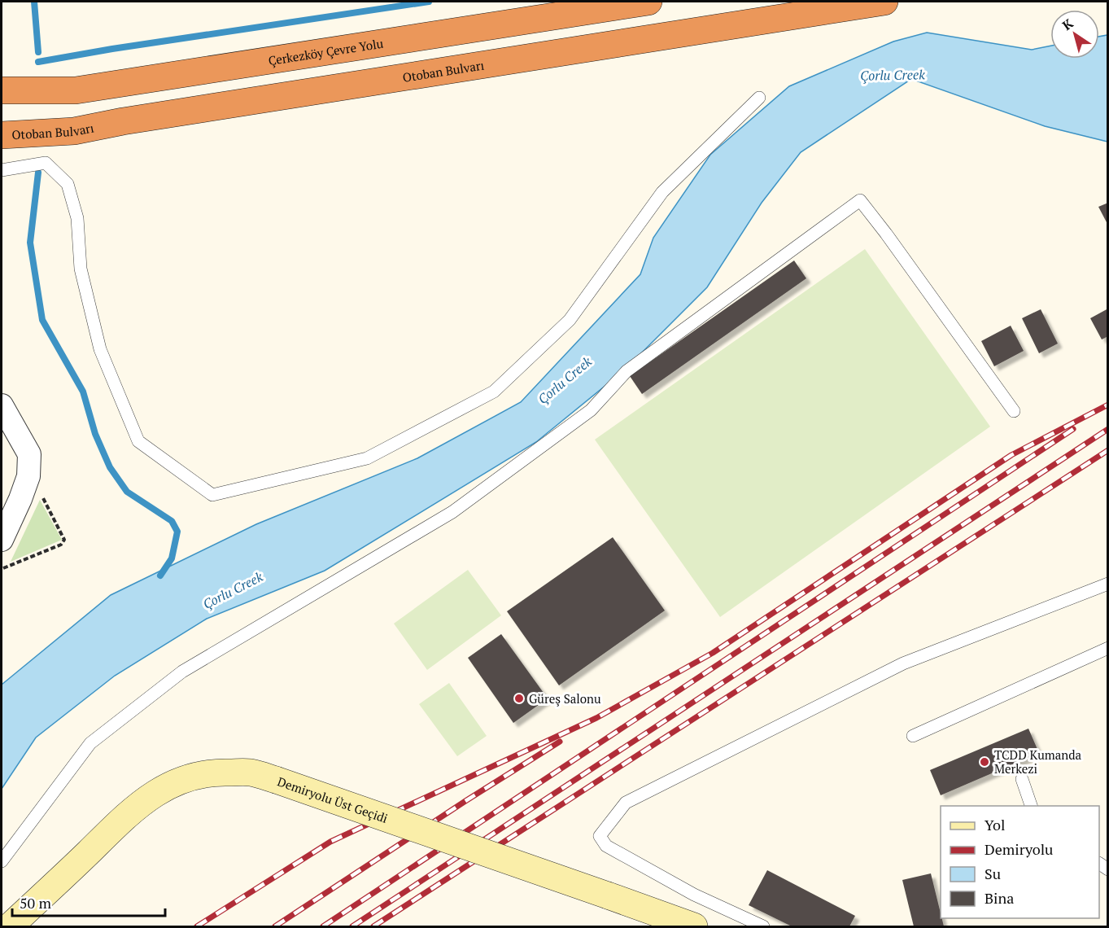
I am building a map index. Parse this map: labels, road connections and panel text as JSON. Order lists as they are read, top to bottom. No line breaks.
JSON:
{"streets":{"highway":["Çerkezköy Çevre Yolu","Otoban Bulvarı"],"street":["Demiryolu Üst Geçidi"]},"water":["Çorlu Creek"],"places":["Güreş Salonu","TCDD Kumanda Merkezi"],"legend":["Yol","Demiryolu","Su","Bina"],"scale_bar":"50 m","north":"top left"}
